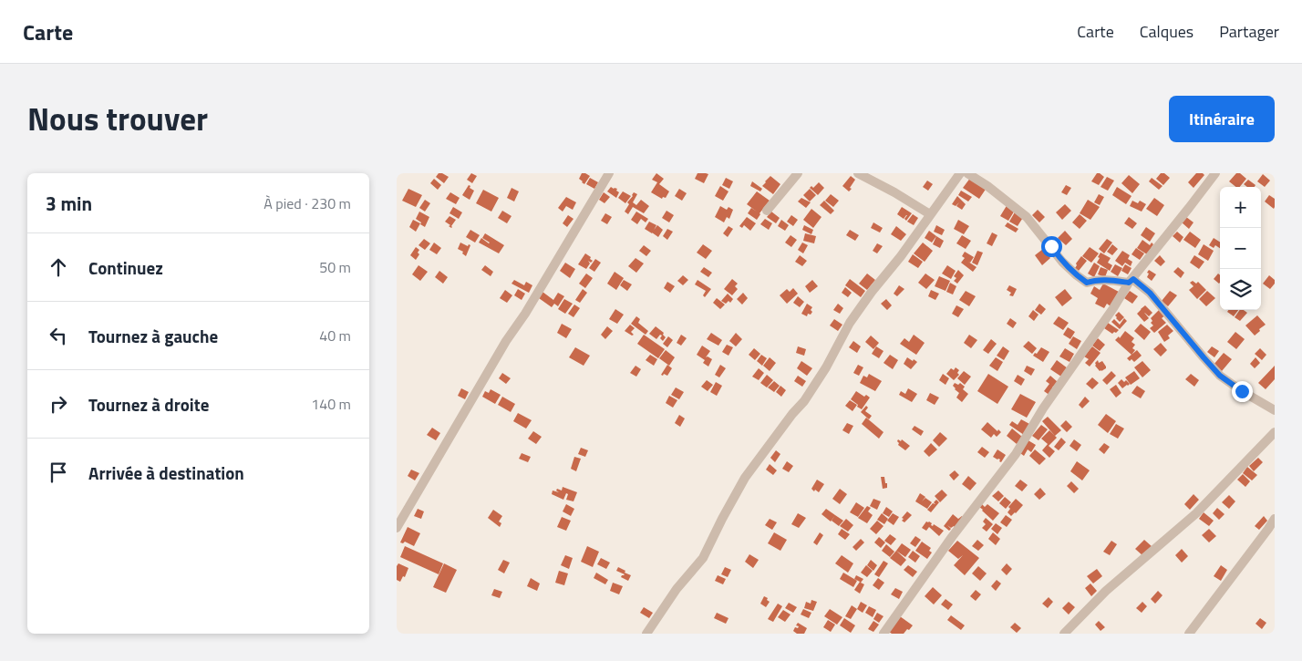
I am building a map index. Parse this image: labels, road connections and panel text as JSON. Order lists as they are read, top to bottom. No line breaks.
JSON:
{"page":{"header":"Carte","nav":["Carte","Calques","Partager"],"title":"Nous trouver","buttons":"Itinéraire","heading":["3 min","À pied · 230 m"],"map_buttons":["+","−"],"list":[["Continuez","50 m"],["Tournez à gauche","40 m"],["Tournez à droite","140 m"],"Arrivée à destination"]}}
